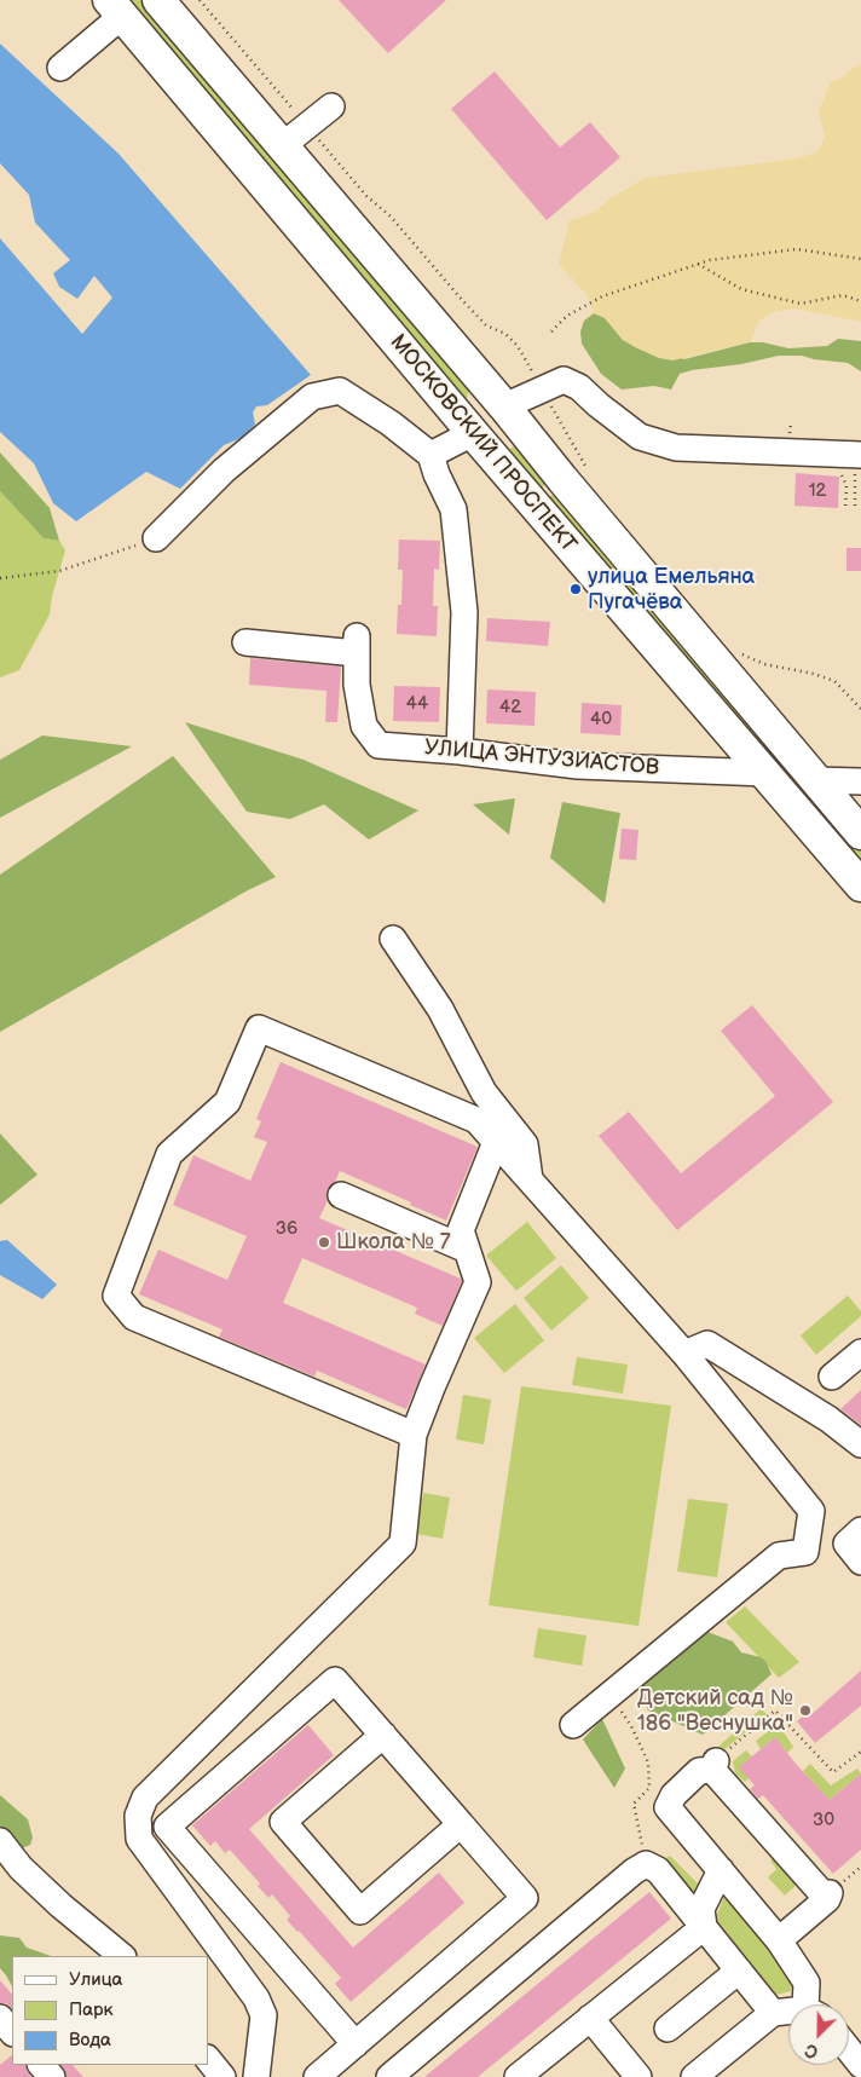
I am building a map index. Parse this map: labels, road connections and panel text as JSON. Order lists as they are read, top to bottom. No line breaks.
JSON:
{"streets":{"main road":["МОСКОВСКИЙ ПРОСПЕКТ"],"street":["УЛИЦА ЭНТУЗИАСТОВ"]},"crossings":[["МОСКОВСКИЙ ПРОСПЕКТ","УЛИЦА ЭНТУЗИАСТОВ"]],"places":["улица Емельяна Пугачёва","Школа № 7","Детский сад № 186 \"Веснушка\""],"house_numbers":["12","44","42","40","36","30"],"legend":["Улица","Парк","Вода"],"north":"bottom left"}
